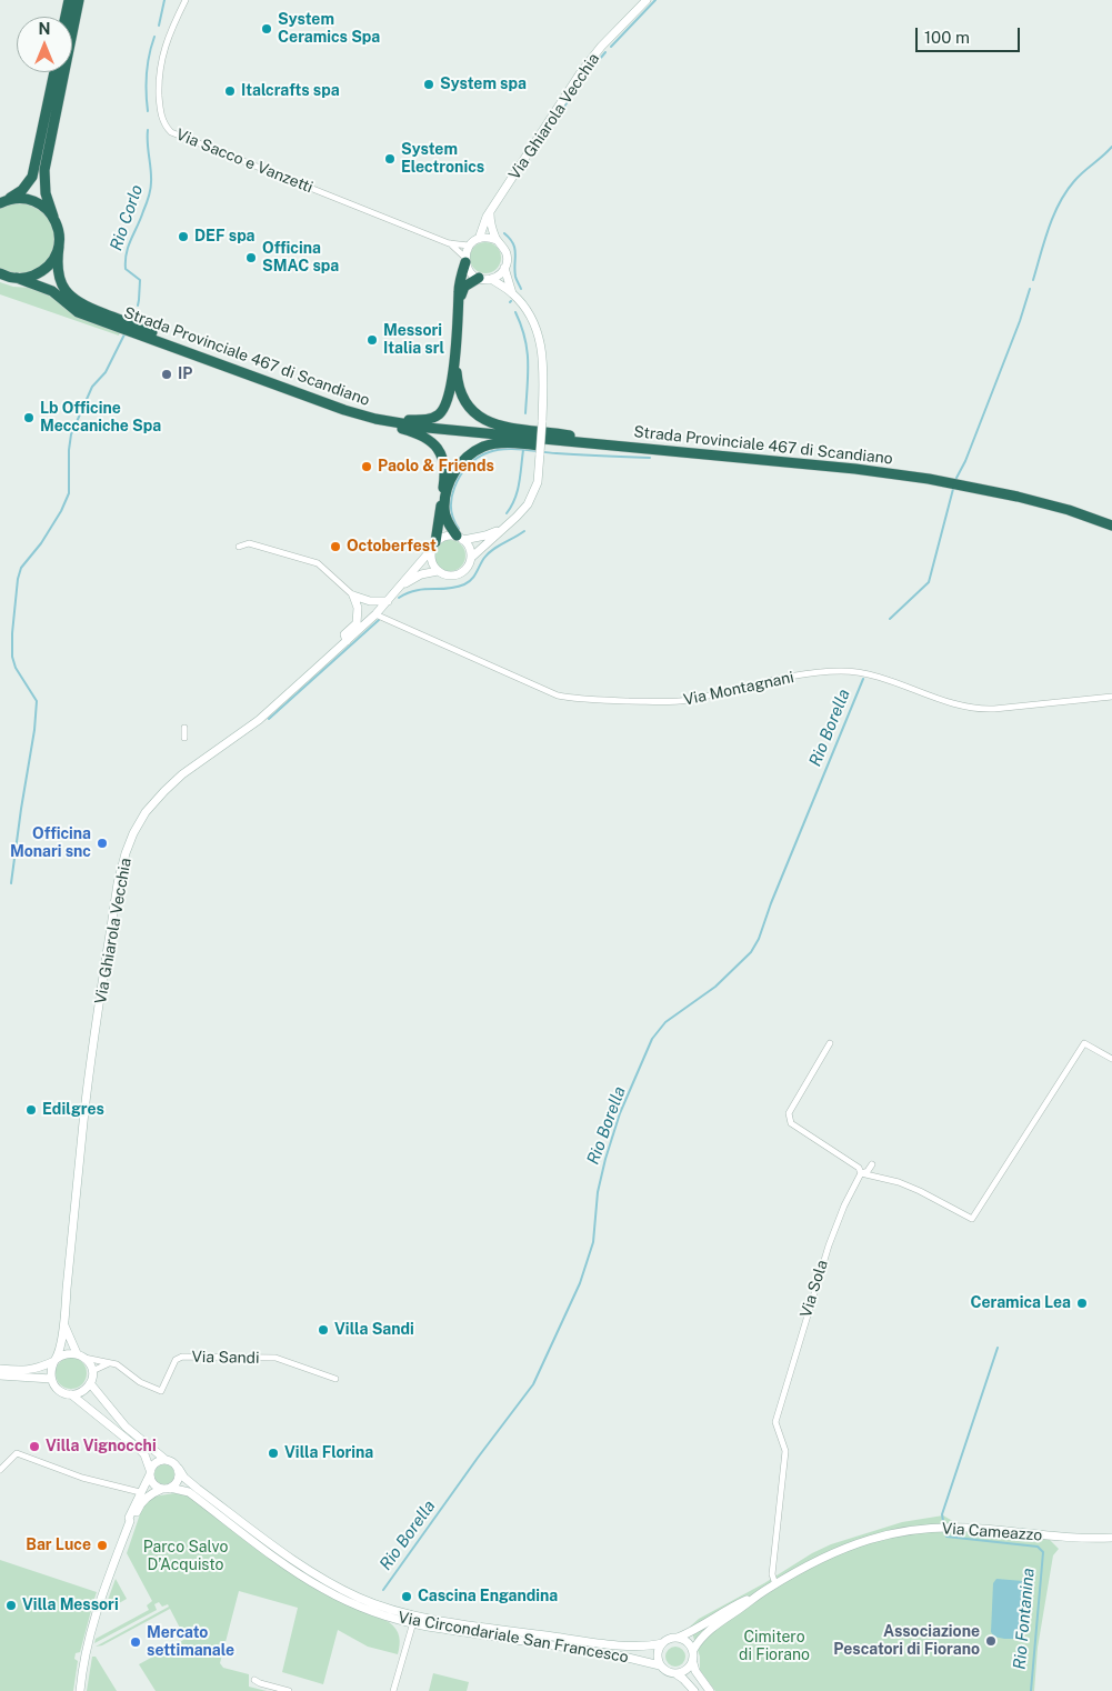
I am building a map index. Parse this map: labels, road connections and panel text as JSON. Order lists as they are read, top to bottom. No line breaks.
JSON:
{"streets":{"highway":["Strada Provinciale 467 di Scandiano"],"street":["Via Ghiarola Vecchia","Via Sacco e Vanzetti","Via Montagnani","Via Sola","Via Sandi","Via Cameazzo","Via Circondariale San Francesco"]},"crossings":[["Via Ghiarola Vecchia","Via Sacco e Vanzetti"],["Via Ghiarola Vecchia","Via Montagnani"],["Via Ghiarola Vecchia","Via Sandi"],["Via Sola","Via Cameazzo"],["Via Cameazzo","Via Circondariale San Francesco"]],"water":["Rio Corlo","Rio Borella","Rio Fontanina"],"parks":["Parco Salvo D’Acquisto","Cimitero di Fiorano"],"places":["System Ceramics Spa","System spa","Italcrafts spa","System Electronics","DEF spa","Officina SMAC spa","Messori Italia srl","IP","Lb Officine Meccaniche Spa","Paolo & Friends","Octoberfest","Officina Monari snc","Edilgres","Ceramica Lea","Villa Sandi","Villa Vignocchi","Villa Florina","Bar Luce","Cascina Engandina","Villa Messori","Associazione Pescatori di Fiorano","Mercato settimanale"],"scale_bar":"100 m","north":"top"}
